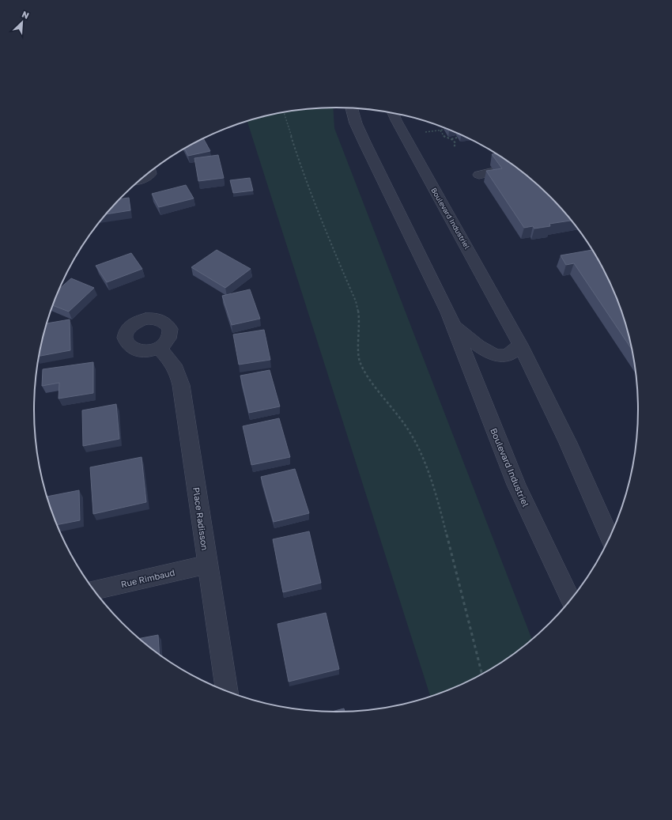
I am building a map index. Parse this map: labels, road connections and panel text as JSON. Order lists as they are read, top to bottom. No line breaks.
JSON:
{"streets":{"street":["Boulevard Industriel","Place Radisson","Rue Rimbaud"]},"crossings":[["Place Radisson","Rue Rimbaud"]],"north":"top right"}
